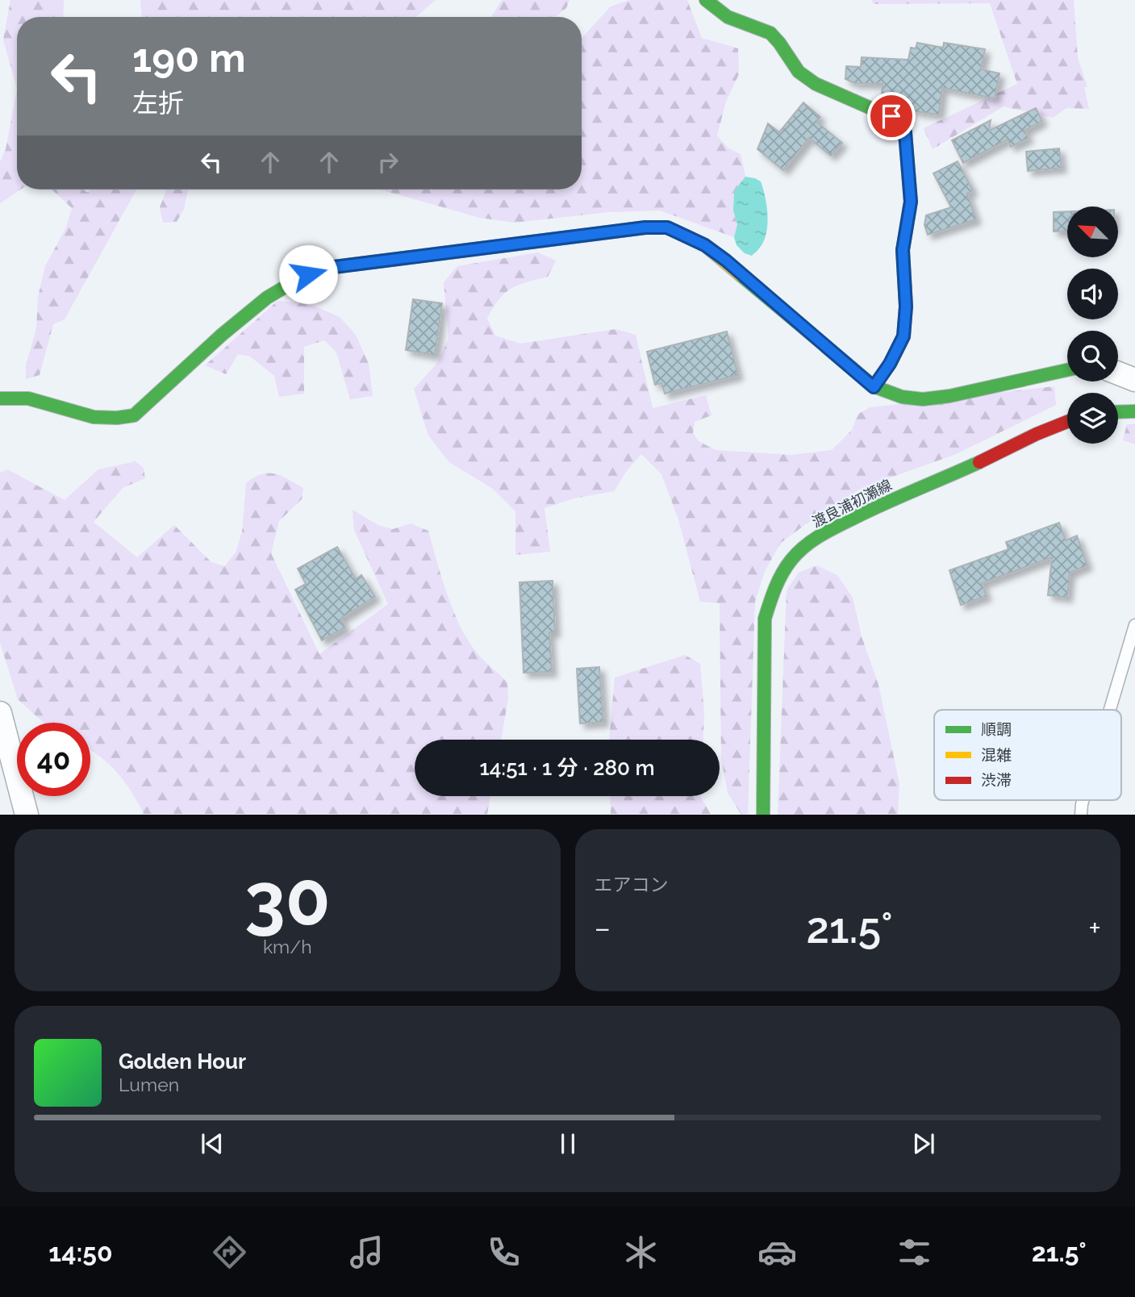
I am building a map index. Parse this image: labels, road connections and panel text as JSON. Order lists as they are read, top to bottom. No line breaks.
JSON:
{"streets":{"street":["渡良浦初瀬線"]},"legend":["順調","混雑","渋滞"],"north":"top left","page":{"turn":["190 m","左折"],"limit":"40","trip":"14:51 · 1 分 · 280 m","tile":[["30","km/h"],"エアコン"],"heat":["−","21.5°","+"],"song":["Golden Hour","Lumen"],"tabs":["14:50","21.5°"]}}
